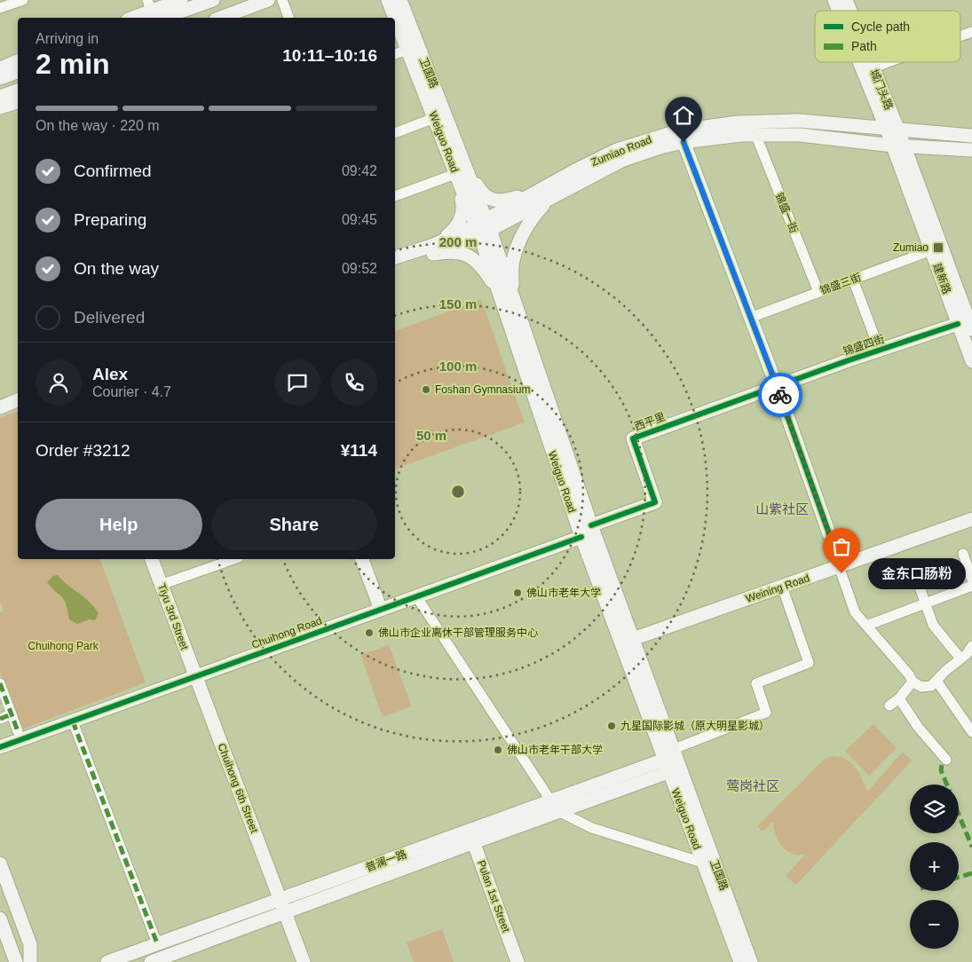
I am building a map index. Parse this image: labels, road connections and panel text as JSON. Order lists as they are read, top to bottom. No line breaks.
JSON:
{"streets":{"main road":["卫国路","城门头路","Weiguo Road","Zumiao Road","建新路","锦盛四街","西平里","Weining Road","Tiyu 3rd Street","Chuihong Road","Chuihong 6th Street","普澜一路","Pulan 1st Street"],"street":["锦盛一街","锦盛三街"]},"crossings":[["卫国路","Weiguo Road"],["卫国路","普澜一路"],["城门头路","Zumiao Road"],["城门头路","建新路"],["Weiguo Road","Zumiao Road"],["Weiguo Road","Chuihong Road"],["Weiguo Road","普澜一路"],["Zumiao Road","锦盛一街"],["Zumiao Road","建新路"],["锦盛一街","锦盛三街"],["建新路","锦盛三街"],["建新路","锦盛四街"],["锦盛四街","西平里"],["Tiyu 3rd Street","Chuihong Road"],["Tiyu 3rd Street","Chuihong 6th Street"],["Chuihong Road","Chuihong 6th Street"],["Chuihong 6th Street","普澜一路"],["普澜一路","Pulan 1st Street"]],"districts":["山紫社区","莺岗社区"],"parks":["Chuihong Park"],"places":{"transit":["Zumiao"],"other":["Foshan Gymnasium","金东口肠粉","佛山市老年大学","佛山市企业离休干部管理服务中心","九星国际影城（原大明星影城）","佛山市老年干部大学"]},"legend":["Cycle path","Path"],"page":{"heading":["2 min","Arriving in","10:11–10:16"],"panel":["Alex","Courier · 4.7","Order #3212","¥114"],"bar":"On the way · 220 m","list":[["Confirmed","09:42"],["Preparing","09:45"],["On the way","09:52"],"Delivered"],"buttons":["Help","Share"],"bubble":"金东口肠粉","map_buttons":["+","−"]},"rings":["200 m","150 m","100 m","50 m"]}
